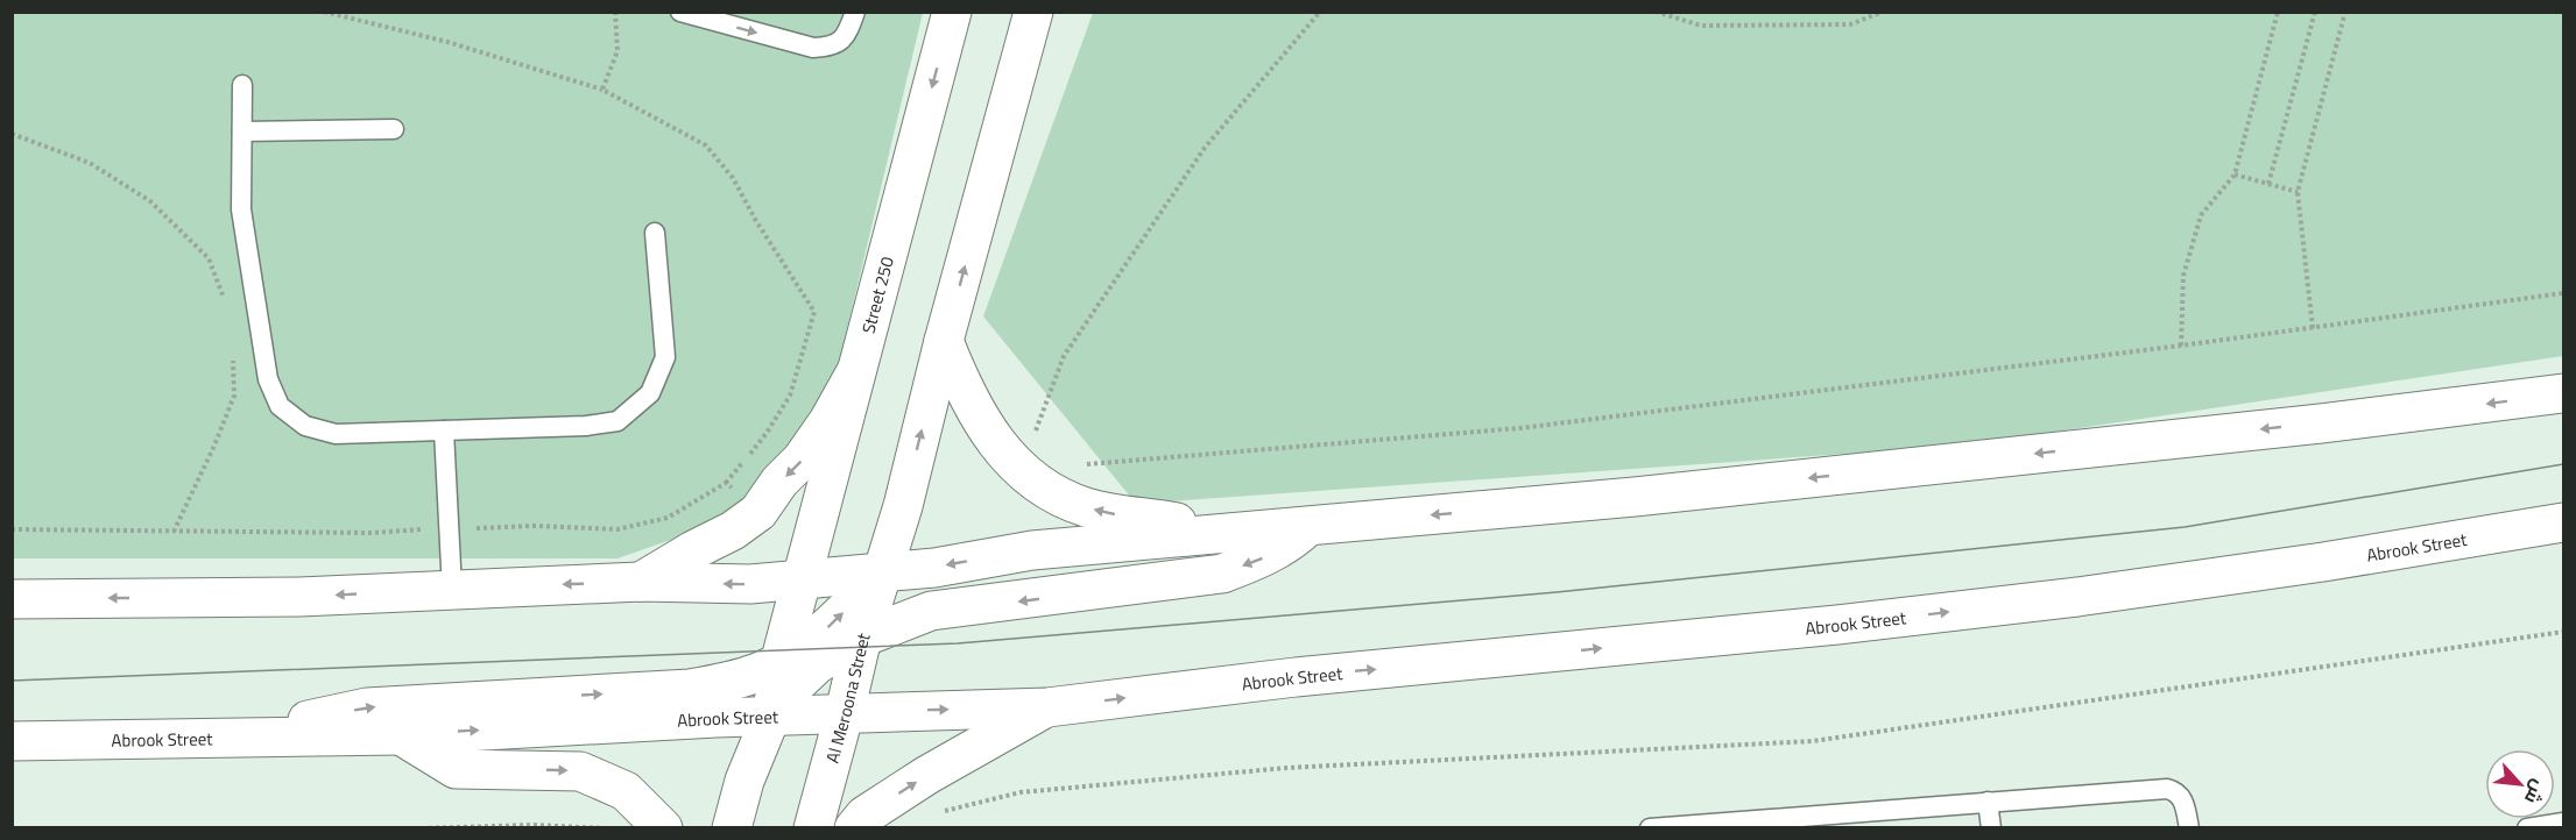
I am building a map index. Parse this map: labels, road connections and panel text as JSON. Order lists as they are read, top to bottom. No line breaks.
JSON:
{"streets":{"street":["Street 250","Abrook Street","Al Meroona Street"]},"crossings":[["Abrook Street","Al Meroona Street"]],"north":"bottom right"}
